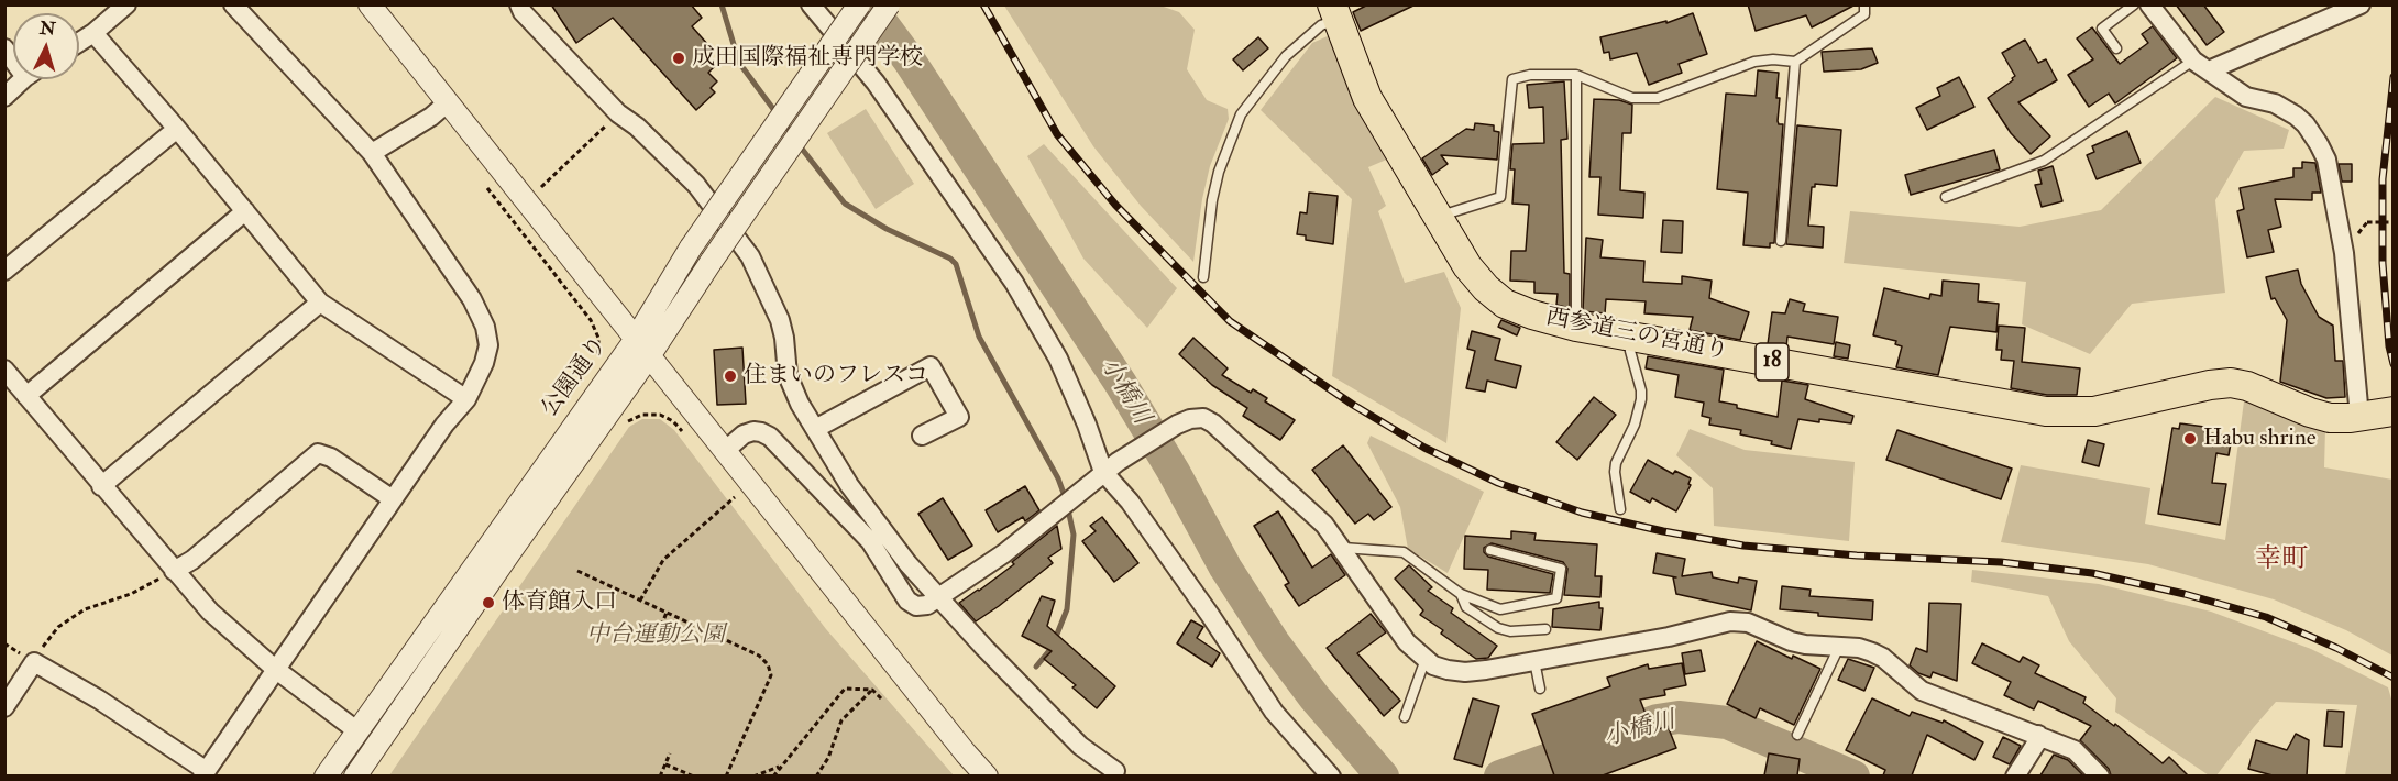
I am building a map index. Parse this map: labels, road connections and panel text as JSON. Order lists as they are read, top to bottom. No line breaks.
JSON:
{"streets":{"main road":["西参道三の宮通り","18"],"street":["公園通り"]},"districts":["幸町"],"water":["小橋川"],"parks":["中台運動公園"],"places":["成田国際福祉専門学校","住まいのフレスコ","Habu shrine","体育館入口"],"north":"top"}
